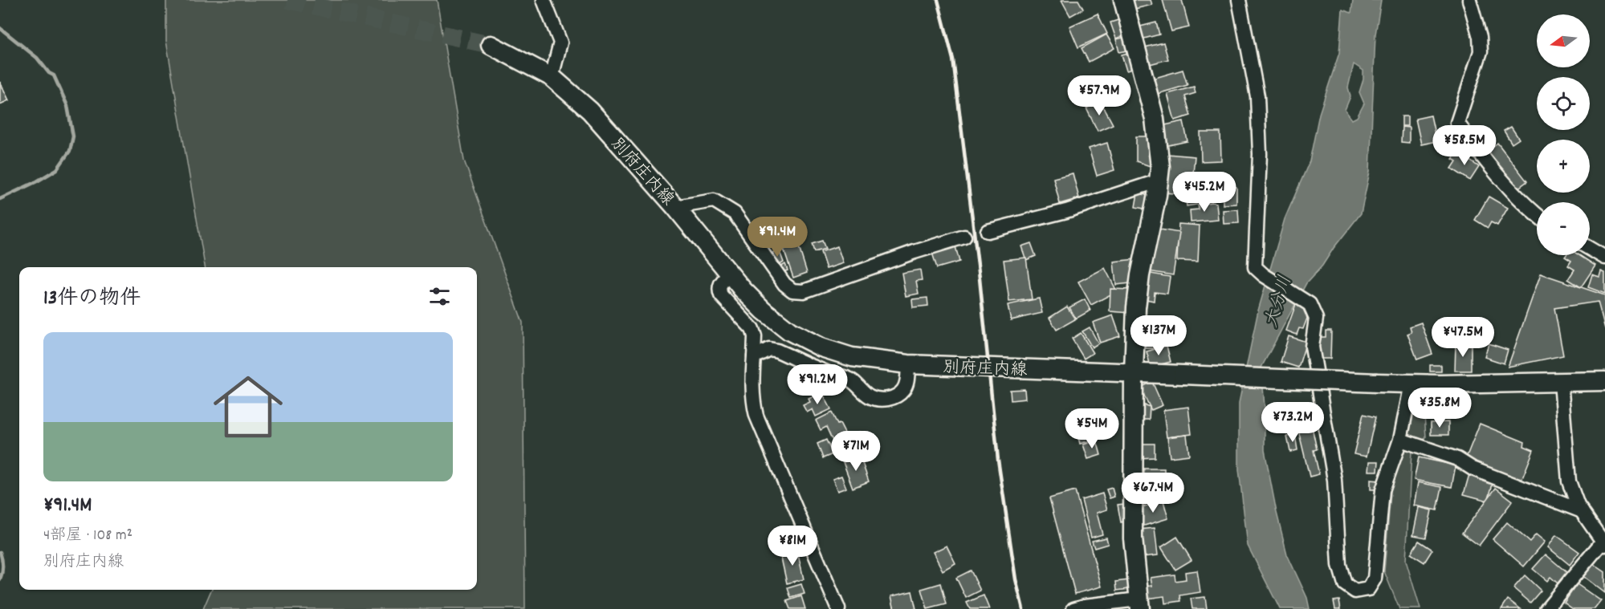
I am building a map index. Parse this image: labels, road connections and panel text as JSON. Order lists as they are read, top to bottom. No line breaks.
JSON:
{"streets":{"main road":["別府庄内線"]},"water":["大分川"],"north":"left","page":{"map_buttons":["+","−"],"price":["¥57.9M","¥58.5M","¥45.2M","¥91.4M","¥137M","¥47.5M","¥91.2M","¥35.8M","¥73.2M","¥54M","¥71M","¥67.4M","¥81M"],"heading":"13件の物件","list":[{"name":"¥91.4M","note":"4部屋 · 108 m² · 別府庄内線"}]}}
